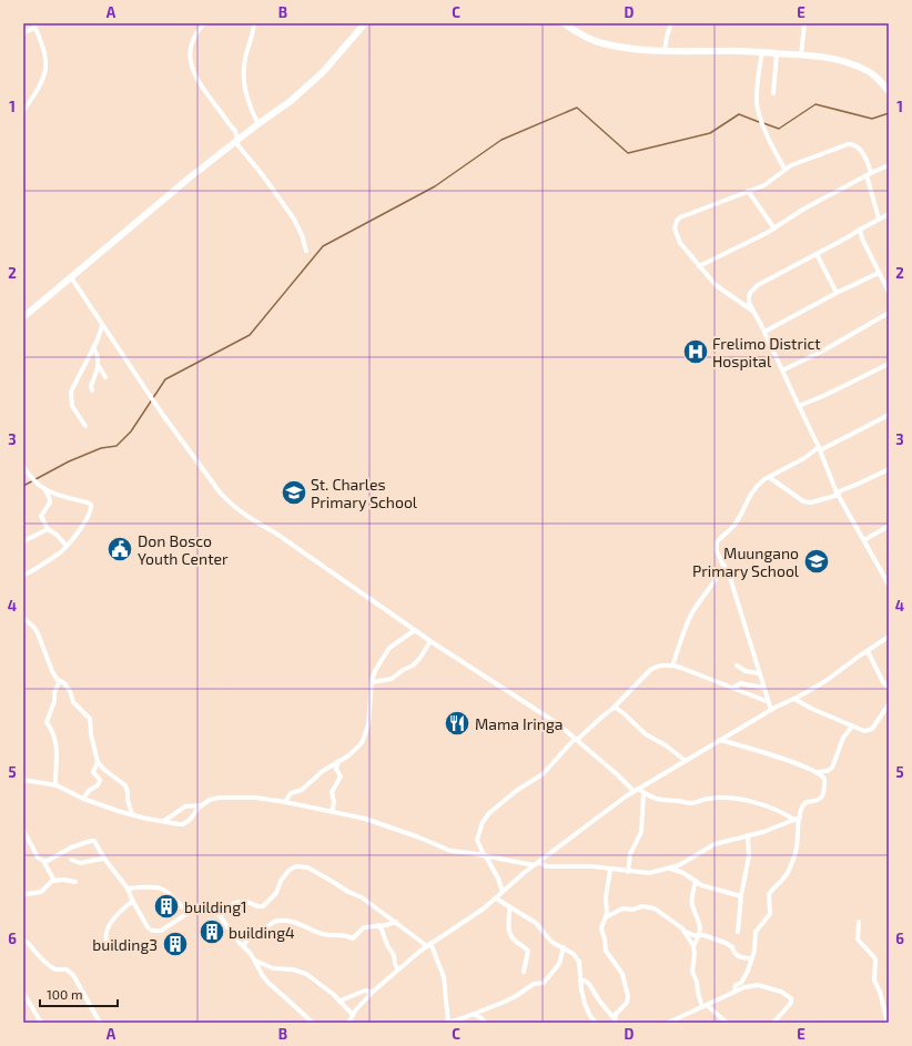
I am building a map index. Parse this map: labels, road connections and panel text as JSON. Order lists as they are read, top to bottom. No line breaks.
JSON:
{"places":{"hospital":["Frelimo District Hospital"],"school or university":["St. Charles Primary School","Muungano Primary School"],"public building":["Don Bosco Youth Center"],"restaurant":["Mama Iringa"],"building":["building1","building4","building3"]},"scale_bar":"100 m","grid":{"columns":["A","B","C","D","E"],"rows":["1","2","3","4","5","6"]}}
